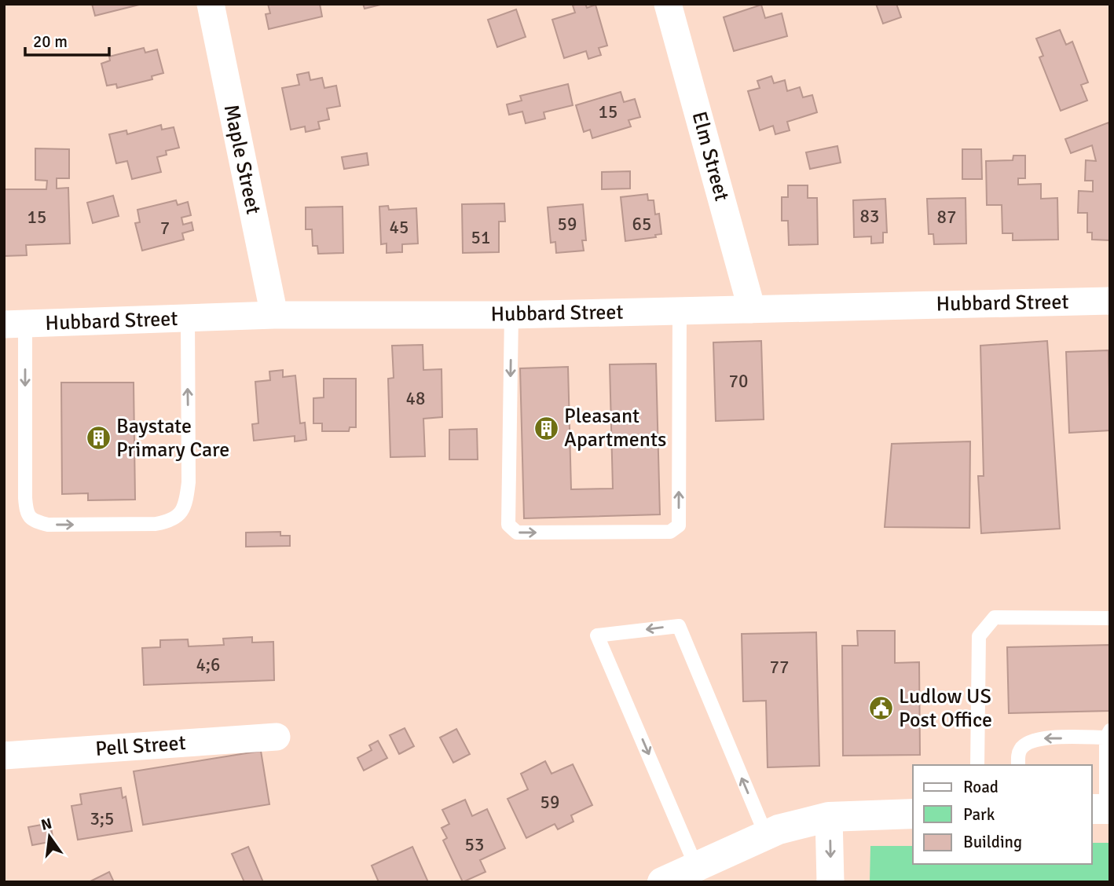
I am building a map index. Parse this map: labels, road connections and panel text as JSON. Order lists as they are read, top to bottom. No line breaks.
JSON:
{"streets":{"street":["Elm Street","Maple Street","Hubbard Street","Pell Street"]},"crossings":[["Elm Street","Hubbard Street"],["Maple Street","Hubbard Street"]],"places":{"building":["Pleasant Apartments","Baystate Primary Care"],"public building":["Ludlow US Post Office"]},"house_numbers":["15","83","15","87","59","65","45","7","51","70","48","4;6","77","59","3;5","53"],"legend":["Road","Park","Building"],"scale_bar":"20 m","north":"top"}
